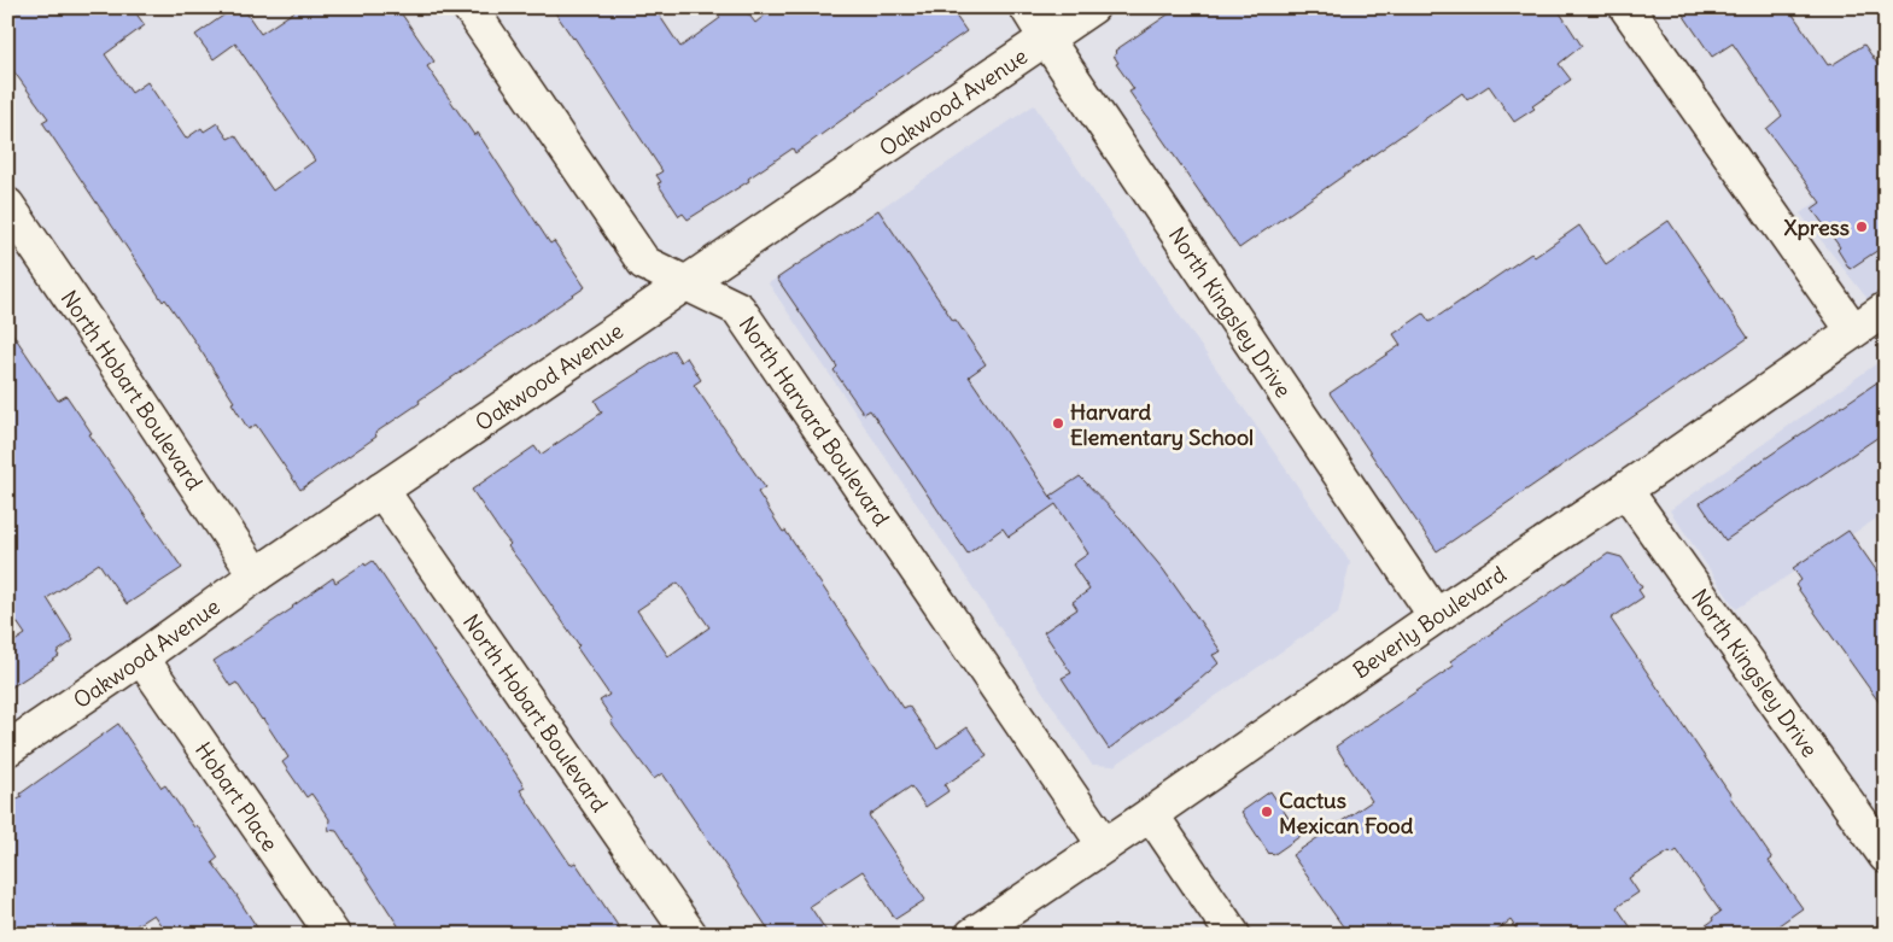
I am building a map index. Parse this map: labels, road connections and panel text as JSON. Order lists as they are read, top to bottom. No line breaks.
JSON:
{"streets":{"street":["Oakwood Avenue","North Kingsley Drive","North Hobart Boulevard","North Harvard Boulevard","Beverly Boulevard","Hobart Place"]},"crossings":[["Oakwood Avenue","North Kingsley Drive"],["Oakwood Avenue","North Hobart Boulevard"],["Oakwood Avenue","North Harvard Boulevard"],["Oakwood Avenue","Hobart Place"],["North Kingsley Drive","Beverly Boulevard"],["North Harvard Boulevard","Beverly Boulevard"]],"places":["Xpress","Harvard Elementary School","Cactus Mexican Food"]}
